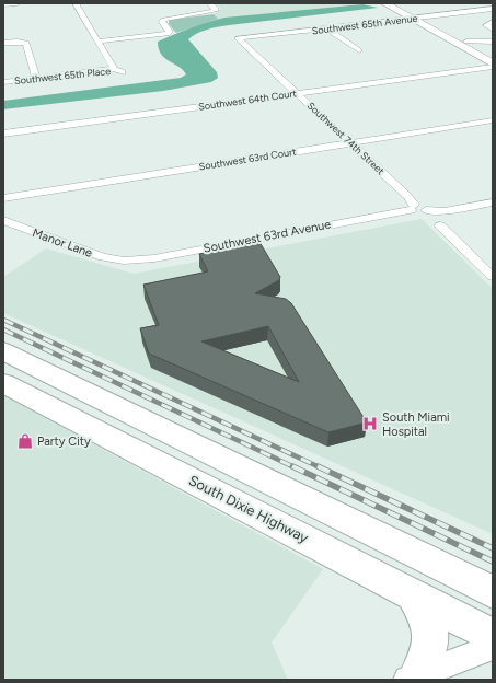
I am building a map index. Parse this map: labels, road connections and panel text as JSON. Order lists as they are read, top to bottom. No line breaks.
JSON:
{"streets":{"highway":["South Dixie Highway"],"street":["Southwest 65th Avenue","Southwest 65th Place","Southwest 64th Court","Southwest 74th Street","Southwest 63rd Court","Southwest 63rd Avenue","Manor Lane"]},"crossings":[["Southwest 65th Avenue","Southwest 74th Street"],["Southwest 64th Court","Southwest 74th Street"],["Southwest 74th Street","Southwest 63rd Court"],["Southwest 74th Street","Southwest 63rd Avenue"],["Southwest 63rd Avenue","Manor Lane"]],"places":{"hospital":["South Miami Hospital"],"shop":["Party City"]}}
